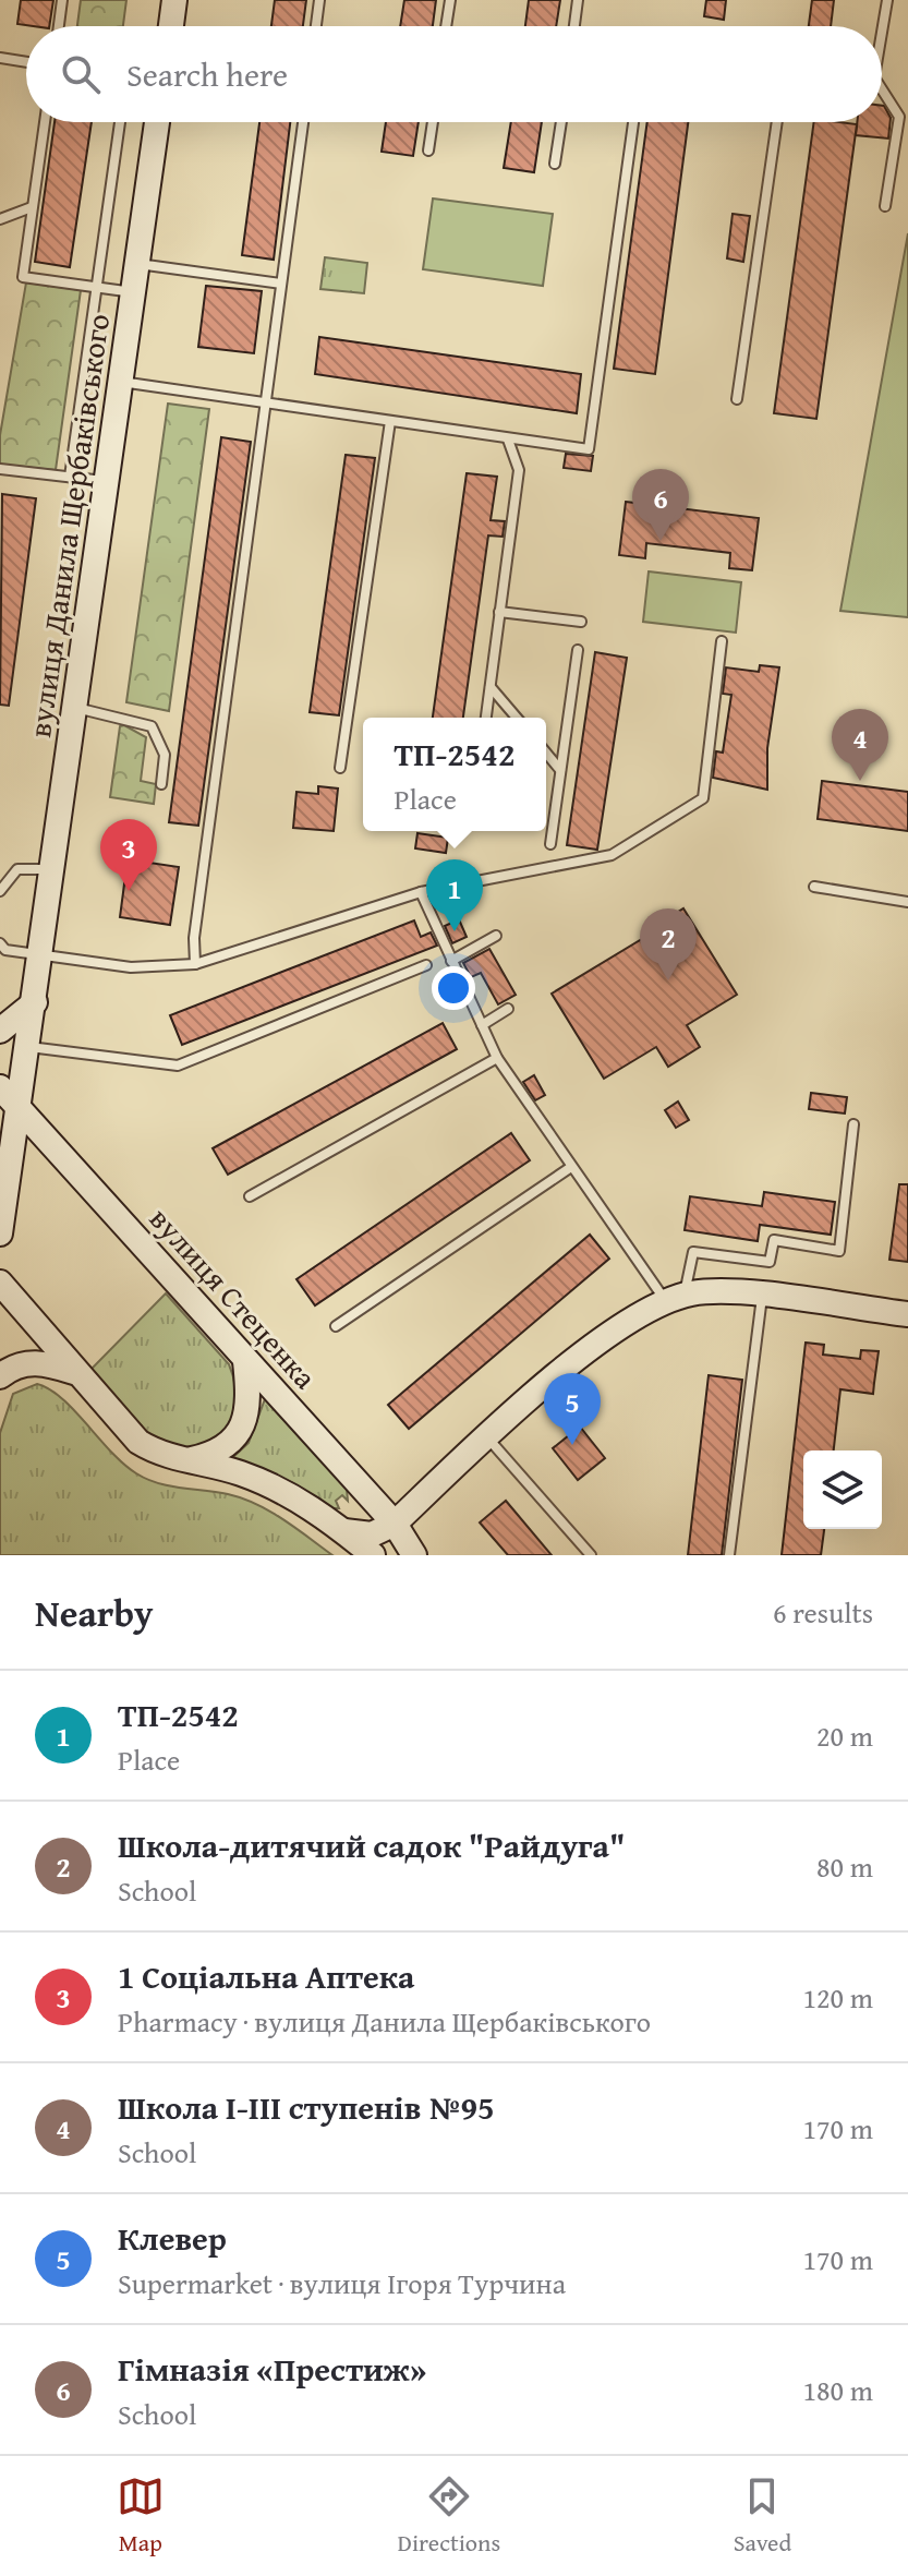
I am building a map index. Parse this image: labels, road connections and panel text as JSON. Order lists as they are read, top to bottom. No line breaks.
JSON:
{"streets":{"main road":["вулиця Данила Щербаківського","вулиця Стеценка"]},"crossings":[["вулиця Данила Щербаківського","вулиця Стеценка"]],"page":{"search":"Search here","pins":["6","4","3","1","2","5"],"popup":["ТП-2542","Place"],"heading":["Nearby","6 results"],"list":[{"mark":"1","name":"ТП-2542","note":"Place","value":"20 m"},{"mark":"2","name":"Школа-дитячий садок \"Райдуга\"","note":"School","value":"80 m"},{"mark":"3","name":"1 Соціальна Аптека","note":"Pharmacy · вулиця Данила Щербаківського","value":"120 m"},{"mark":"4","name":"Школа І-ІІІ ступенів №95","note":"School","value":"170 m"},{"mark":"5","name":"Клевер","note":"Supermarket · вулиця Ігоря Турчина","value":"170 m"},{"mark":"6","name":"Гімназія «Престиж»","note":"School","value":"180 m"}],"nav":["Map","Directions","Saved"]}}
